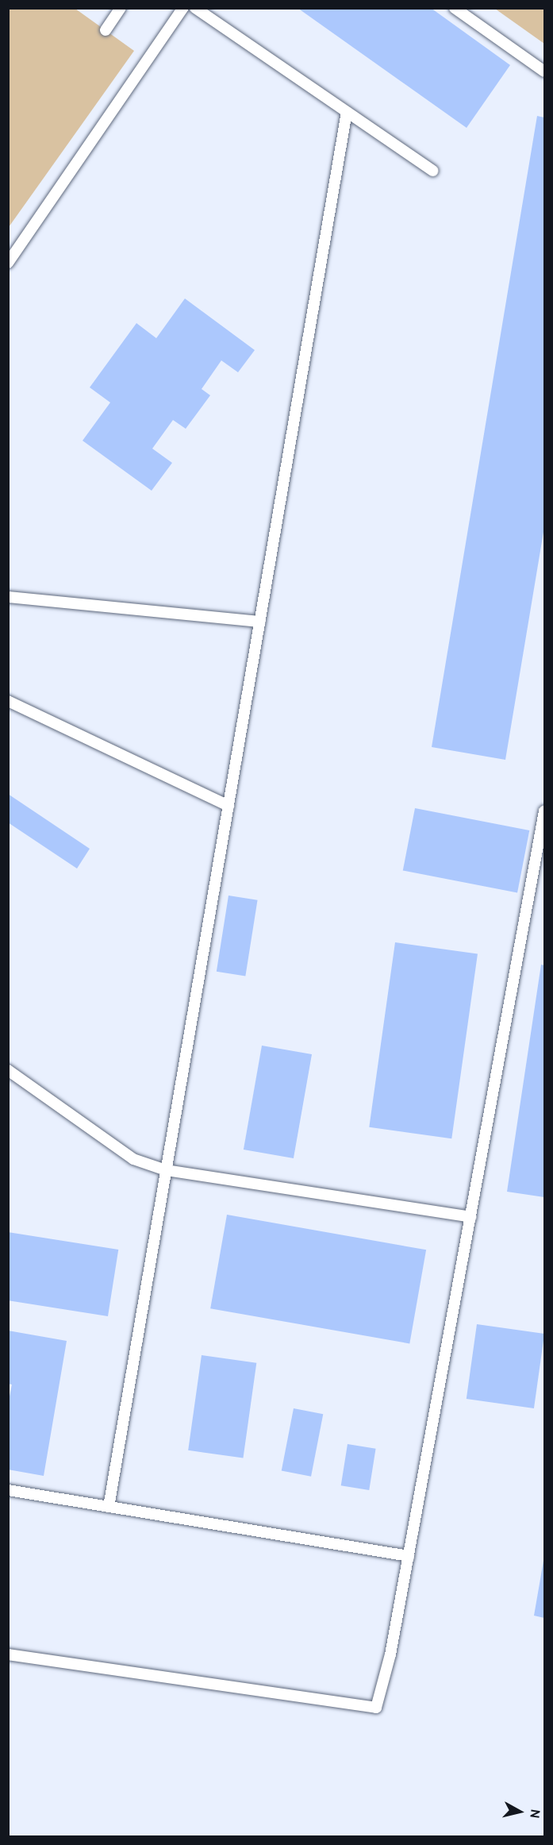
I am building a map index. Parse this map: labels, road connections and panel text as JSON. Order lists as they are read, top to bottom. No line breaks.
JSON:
{"north":"right"}
